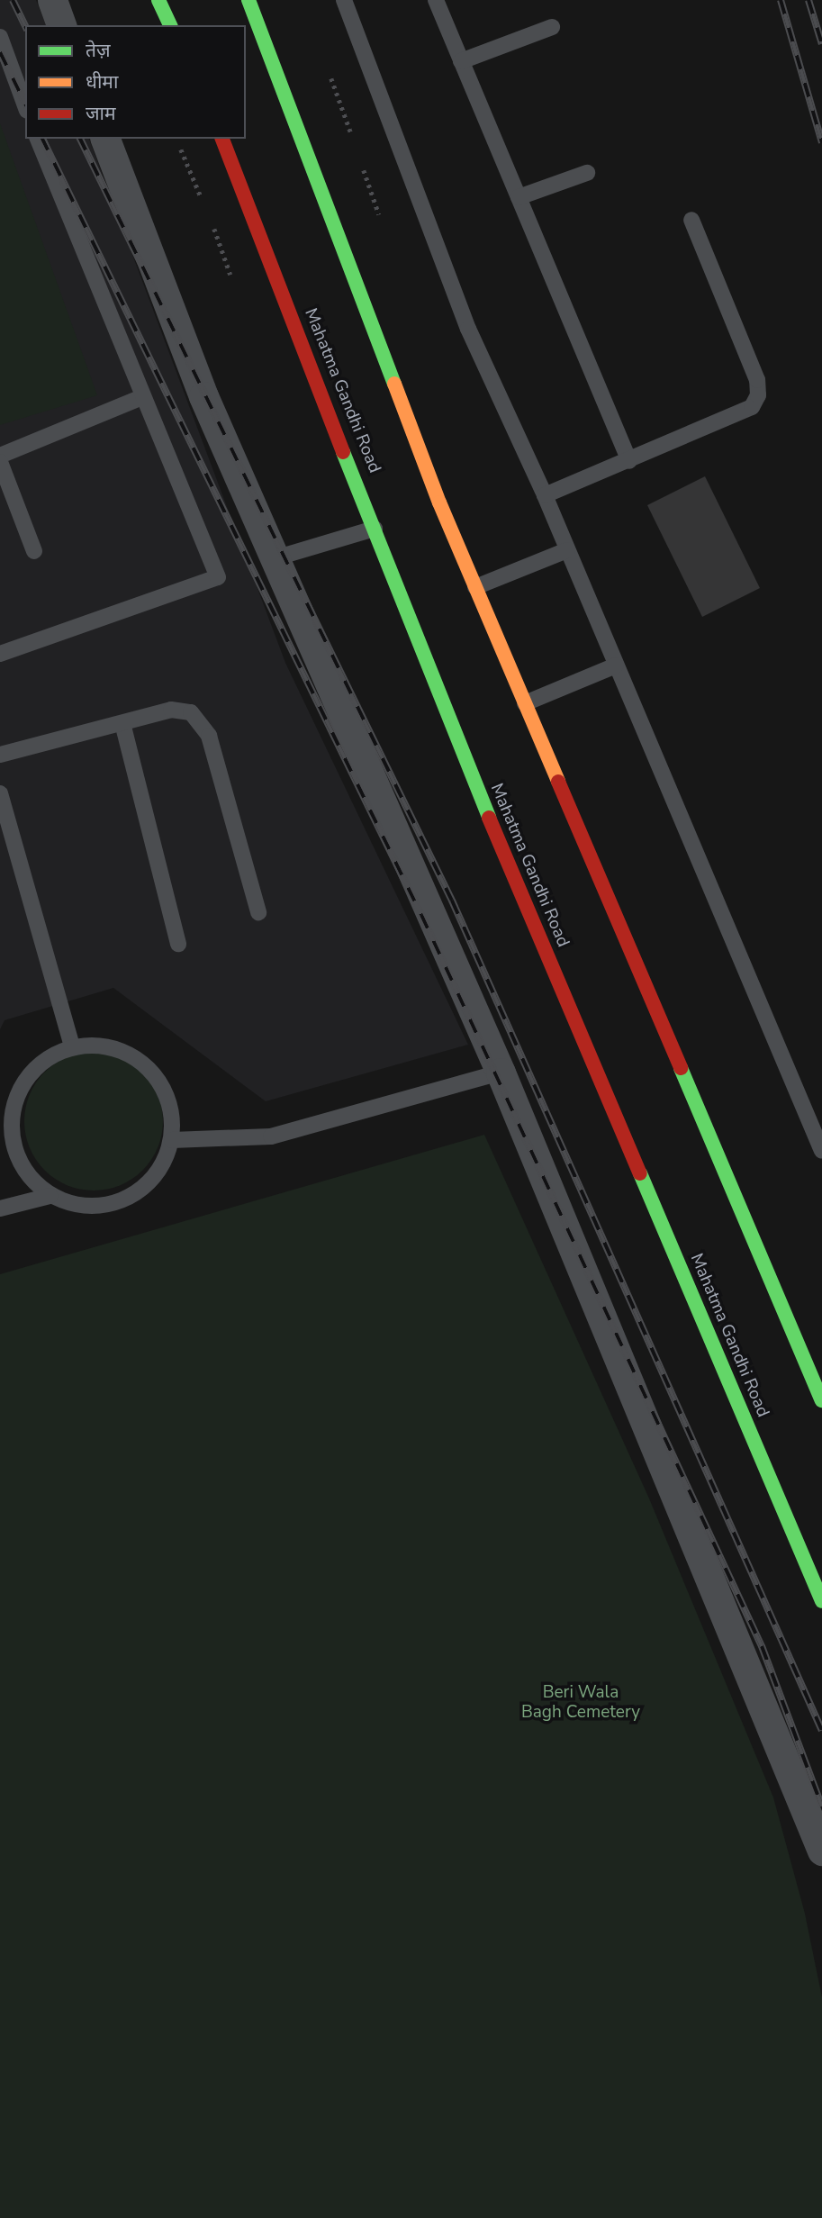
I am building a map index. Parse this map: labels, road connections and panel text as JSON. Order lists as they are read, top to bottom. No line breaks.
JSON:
{"streets":{"main road":["Mahatma Gandhi Road"]},"parks":["Beri Wala Bagh Cemetery"],"legend":["तेज़","धीमा","जाम"]}
